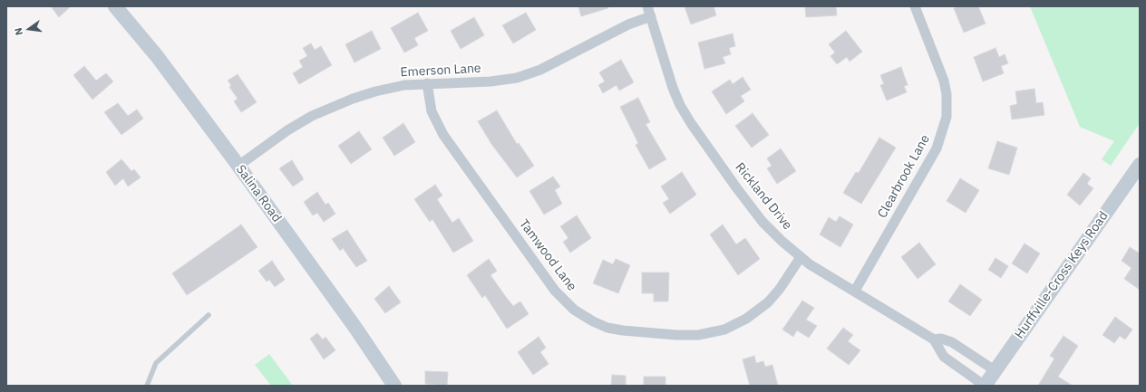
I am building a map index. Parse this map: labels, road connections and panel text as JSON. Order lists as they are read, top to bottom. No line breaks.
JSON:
{"streets":{"street":["Emerson Lane","Clearbrook Lane","Salina Road","Rickland Drive","Tamwood Lane","Hurffville-Cross Keys Road"]},"crossings":[["Emerson Lane","Salina Road"],["Emerson Lane","Rickland Drive"],["Emerson Lane","Tamwood Lane"],["Clearbrook Lane","Rickland Drive"],["Rickland Drive","Tamwood Lane"],["Rickland Drive","Hurffville-Cross Keys Road"]],"north":"left"}
